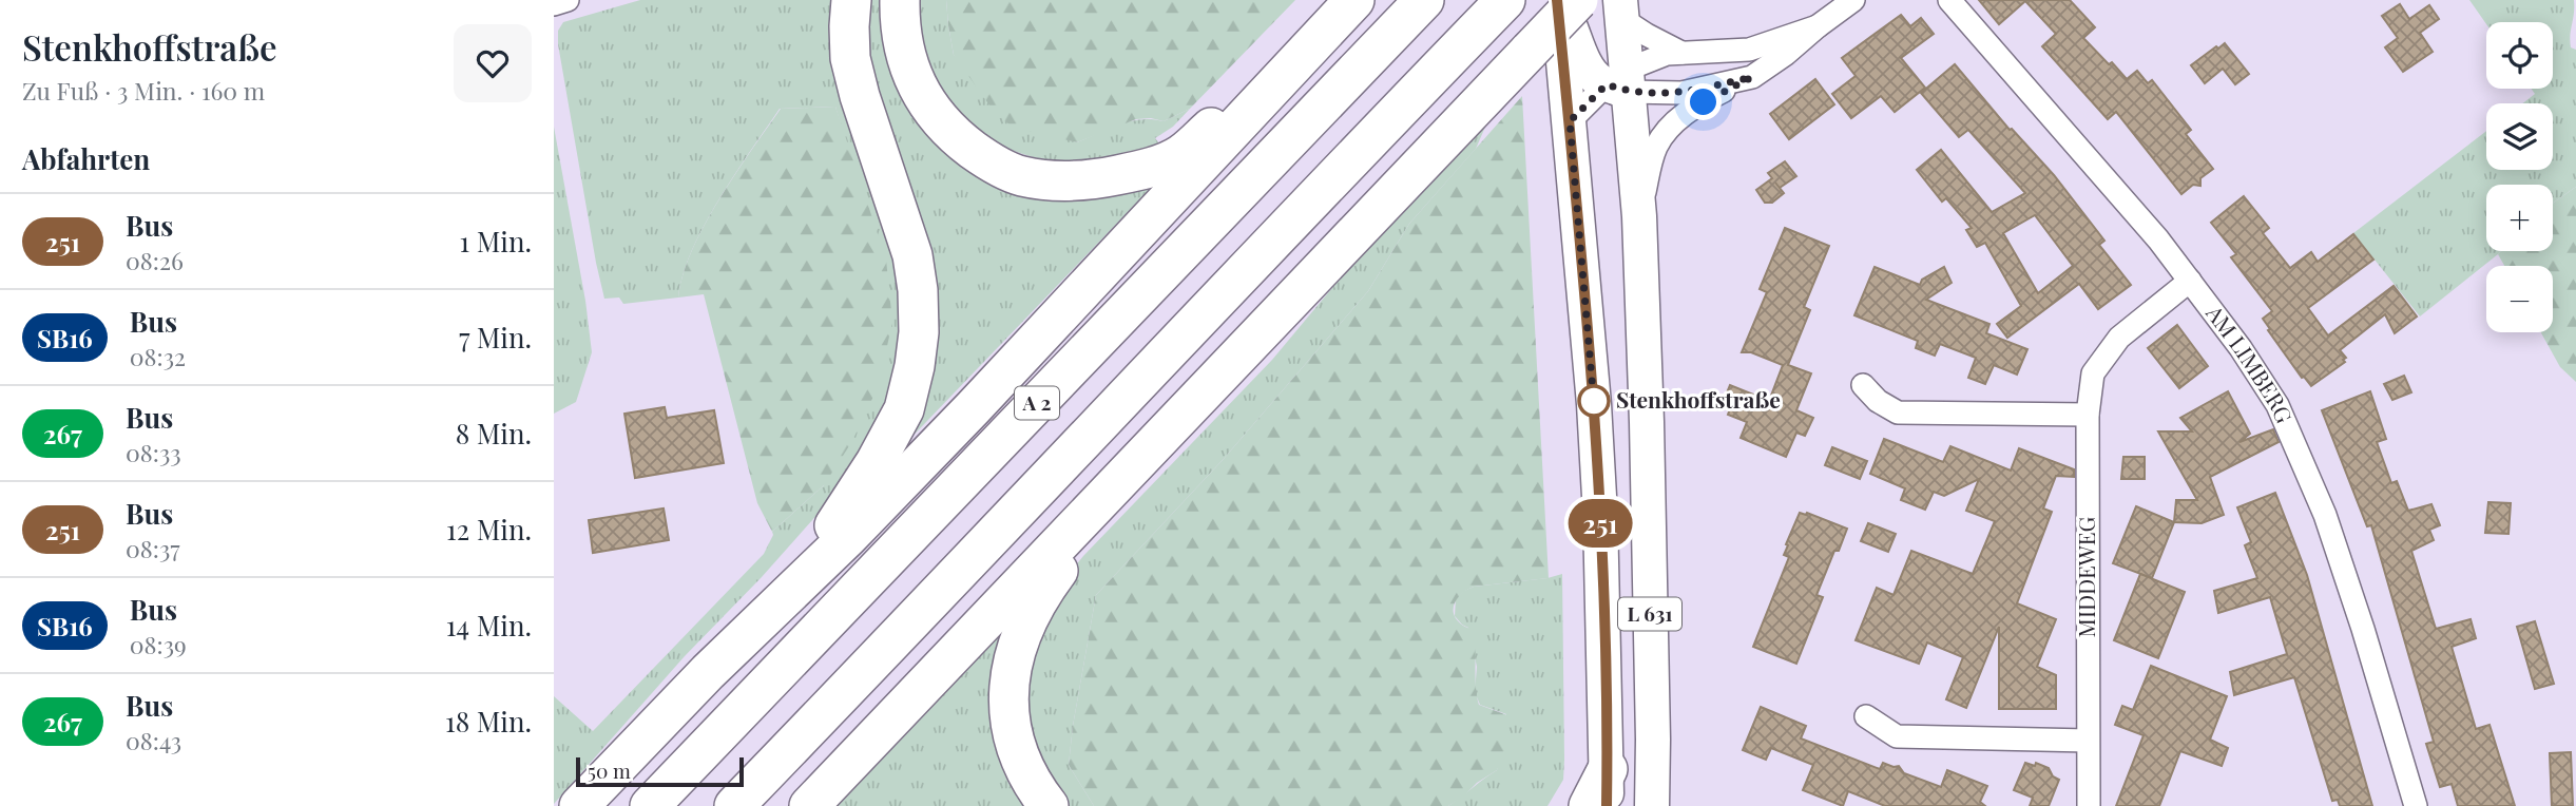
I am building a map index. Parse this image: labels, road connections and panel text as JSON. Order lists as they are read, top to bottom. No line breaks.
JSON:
{"streets":{"highway":["A 2"],"main road":["L 631"],"street":["AM LIMBERG","MIDDEWEG"]},"crossings":[["AM LIMBERG","MIDDEWEG"]],"places":["Stenkhoffstraße"],"lines":["bus line 251"],"scale_bar":"50 m","page":{"heading":[["Stenkhoffstraße","Zu Fuß · 3 Min. · 160 m"],"Abfahrten"],"on_map":"251","map_buttons":["+","−"],"list":[{"mark":"251","name":"Bus","note":"08:26","value":"1 Min."},{"mark":"SB16","name":"Bus","note":"08:32","value":"7 Min."},{"mark":"267","name":"Bus","note":"08:33","value":"8 Min."},{"mark":"251","name":"Bus","note":"08:37","value":"12 Min."},{"mark":"SB16","name":"Bus","note":"08:39","value":"14 Min."},{"mark":"267","name":"Bus","note":"08:43","value":"18 Min."}],"scale":"50 m"}}
